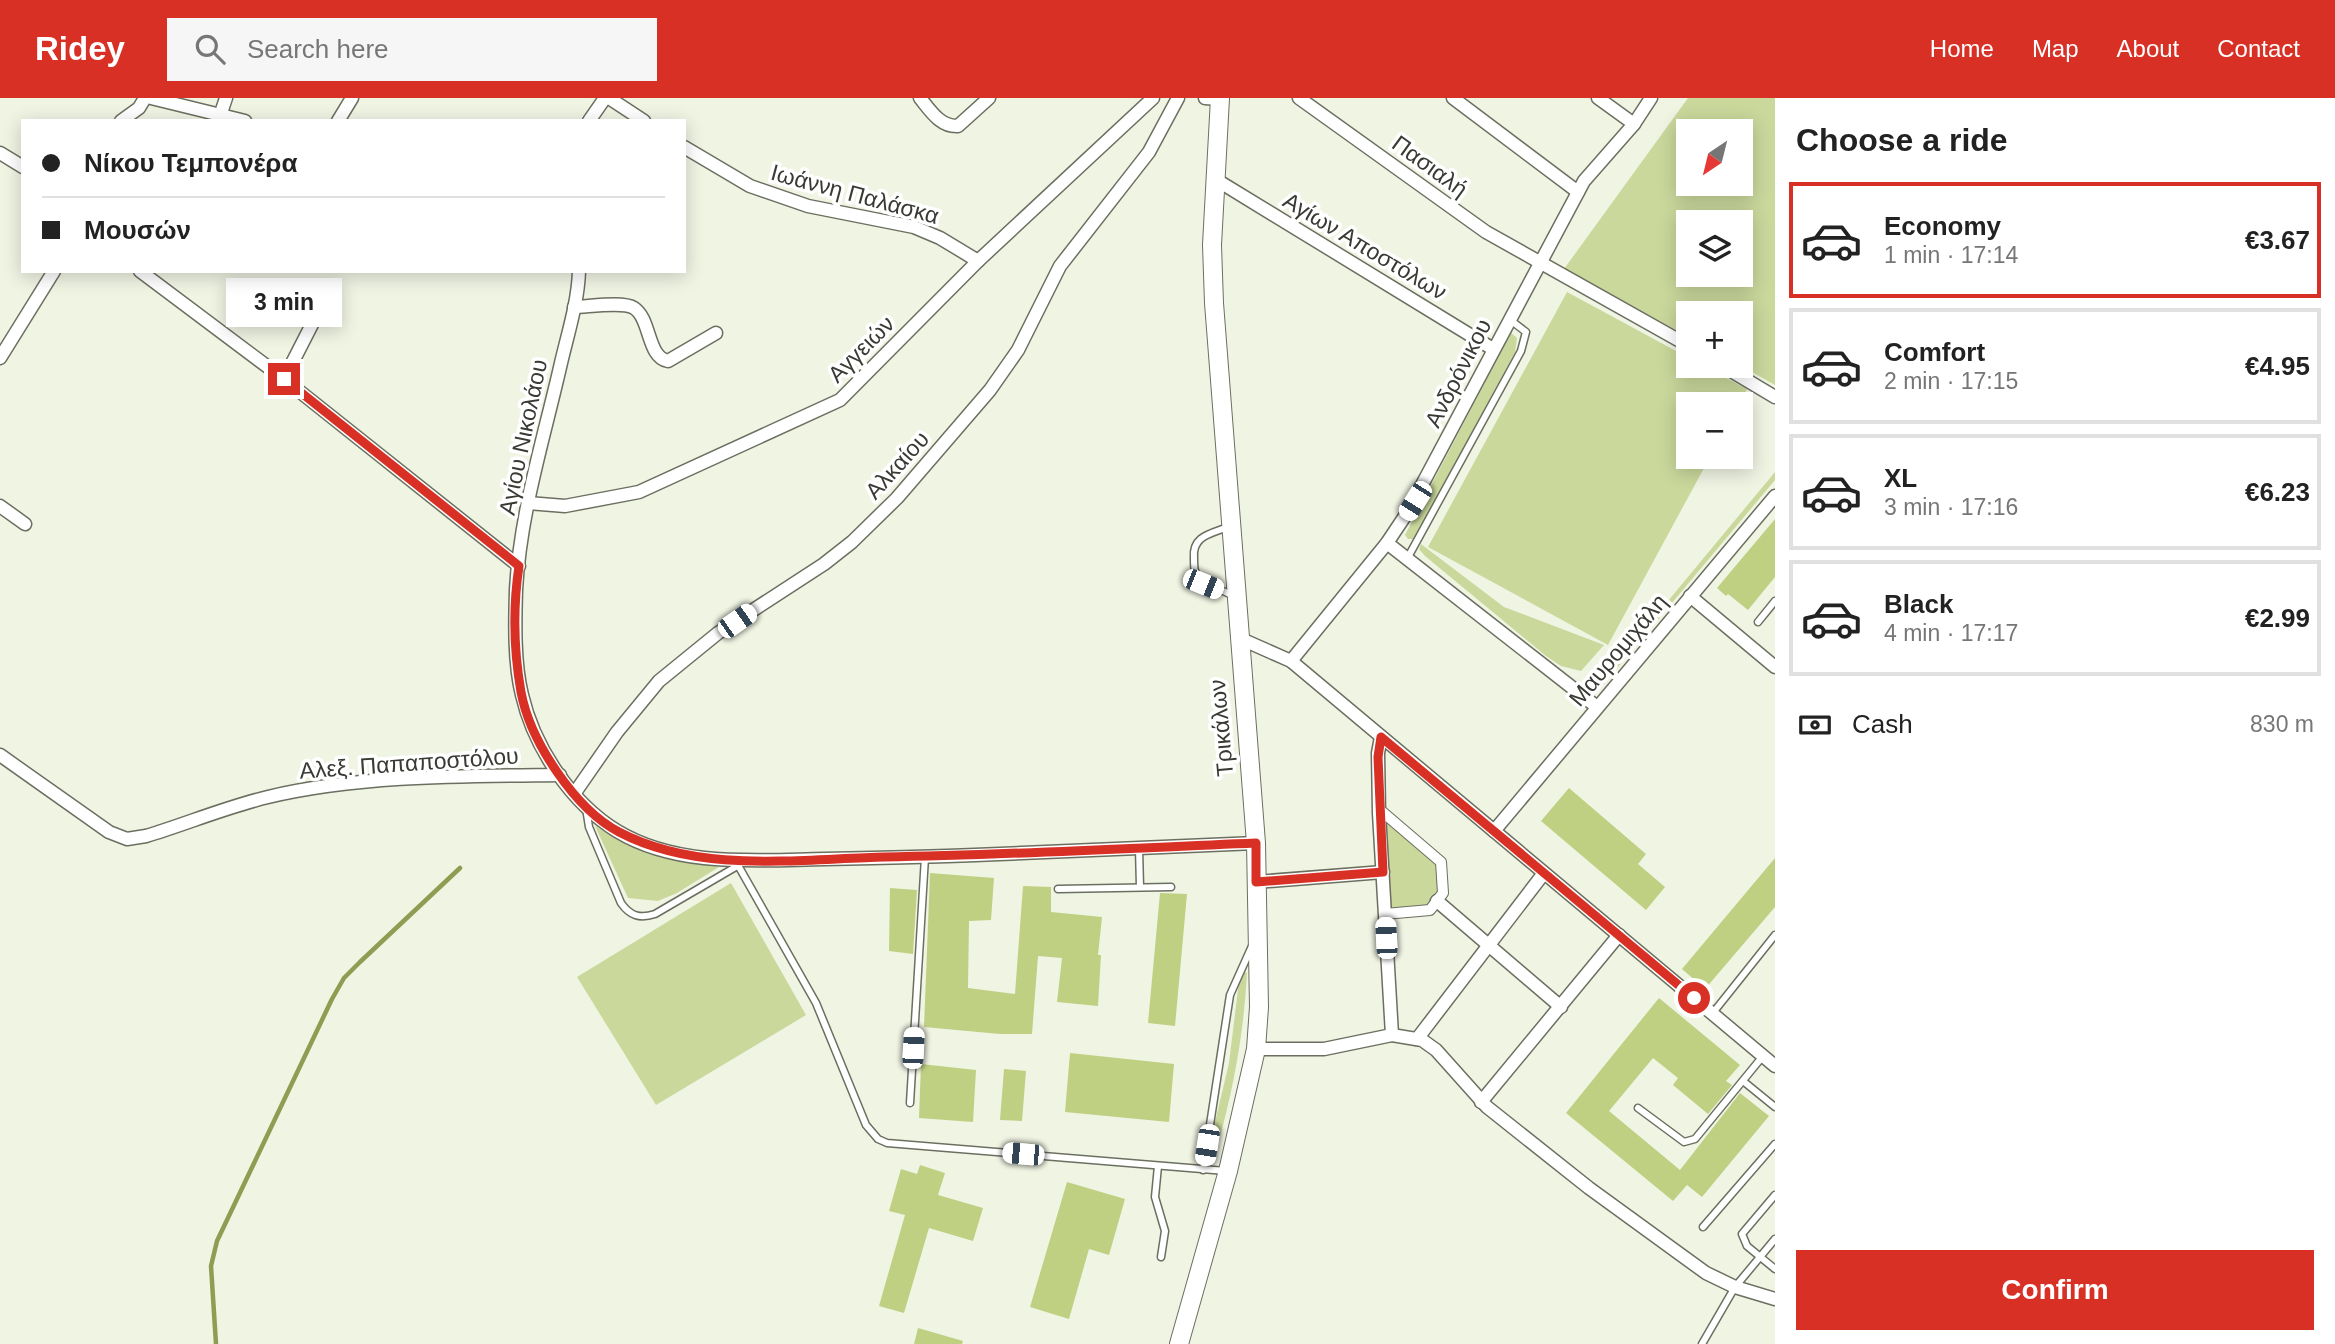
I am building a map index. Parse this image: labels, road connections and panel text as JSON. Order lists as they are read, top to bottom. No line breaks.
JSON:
{"streets":{"main road":["Τρικάλων"],"street":["Πασιαλή","Ιωάννη Παλάσκα","Αγίων Αποστόλων","Αγγειών","Ανδρόνικου","Αγίου Νικολάου","Αλκαίου","Μαυρομιχάλη","Αλεξ. Παπαποστόλου"]},"crossings":[["Πασιαλή","Ανδρόνικου"],["Ιωάννη Παλάσκα","Αγγειών"],["Αγίων Αποστόλων","Ανδρόνικου"],["Αγίων Αποστόλων","Τρικάλων"],["Αγγειών","Αγίου Νικολάου"],["Αγίου Νικολάου","Αλκαίου"],["Αγίου Νικολάου","Τρικάλων"],["Αγίου Νικολάου","Αλεξ. Παπαποστόλου"]],"north":"bottom left","page":{"header":"Ridey","search":"Search here","nav":["Home","Map","About","Contact"],"heading":"Choose a ride","map_buttons":["+","−"],"banner":["Νίκου Τεμπονέρα","Μουσών"],"list":[{"name":"Economy","note":"1 min · 17:14","value":"€3.67"},{"name":"Comfort","note":"2 min · 17:15","value":"€4.95"},{"name":"XL","note":"3 min · 17:16","value":"€6.23"},{"name":"Black","note":"4 min · 17:17","value":"€2.99"}],"bubble":"3 min","pay":["Cash","830 m"],"buttons":"Confirm"}}
